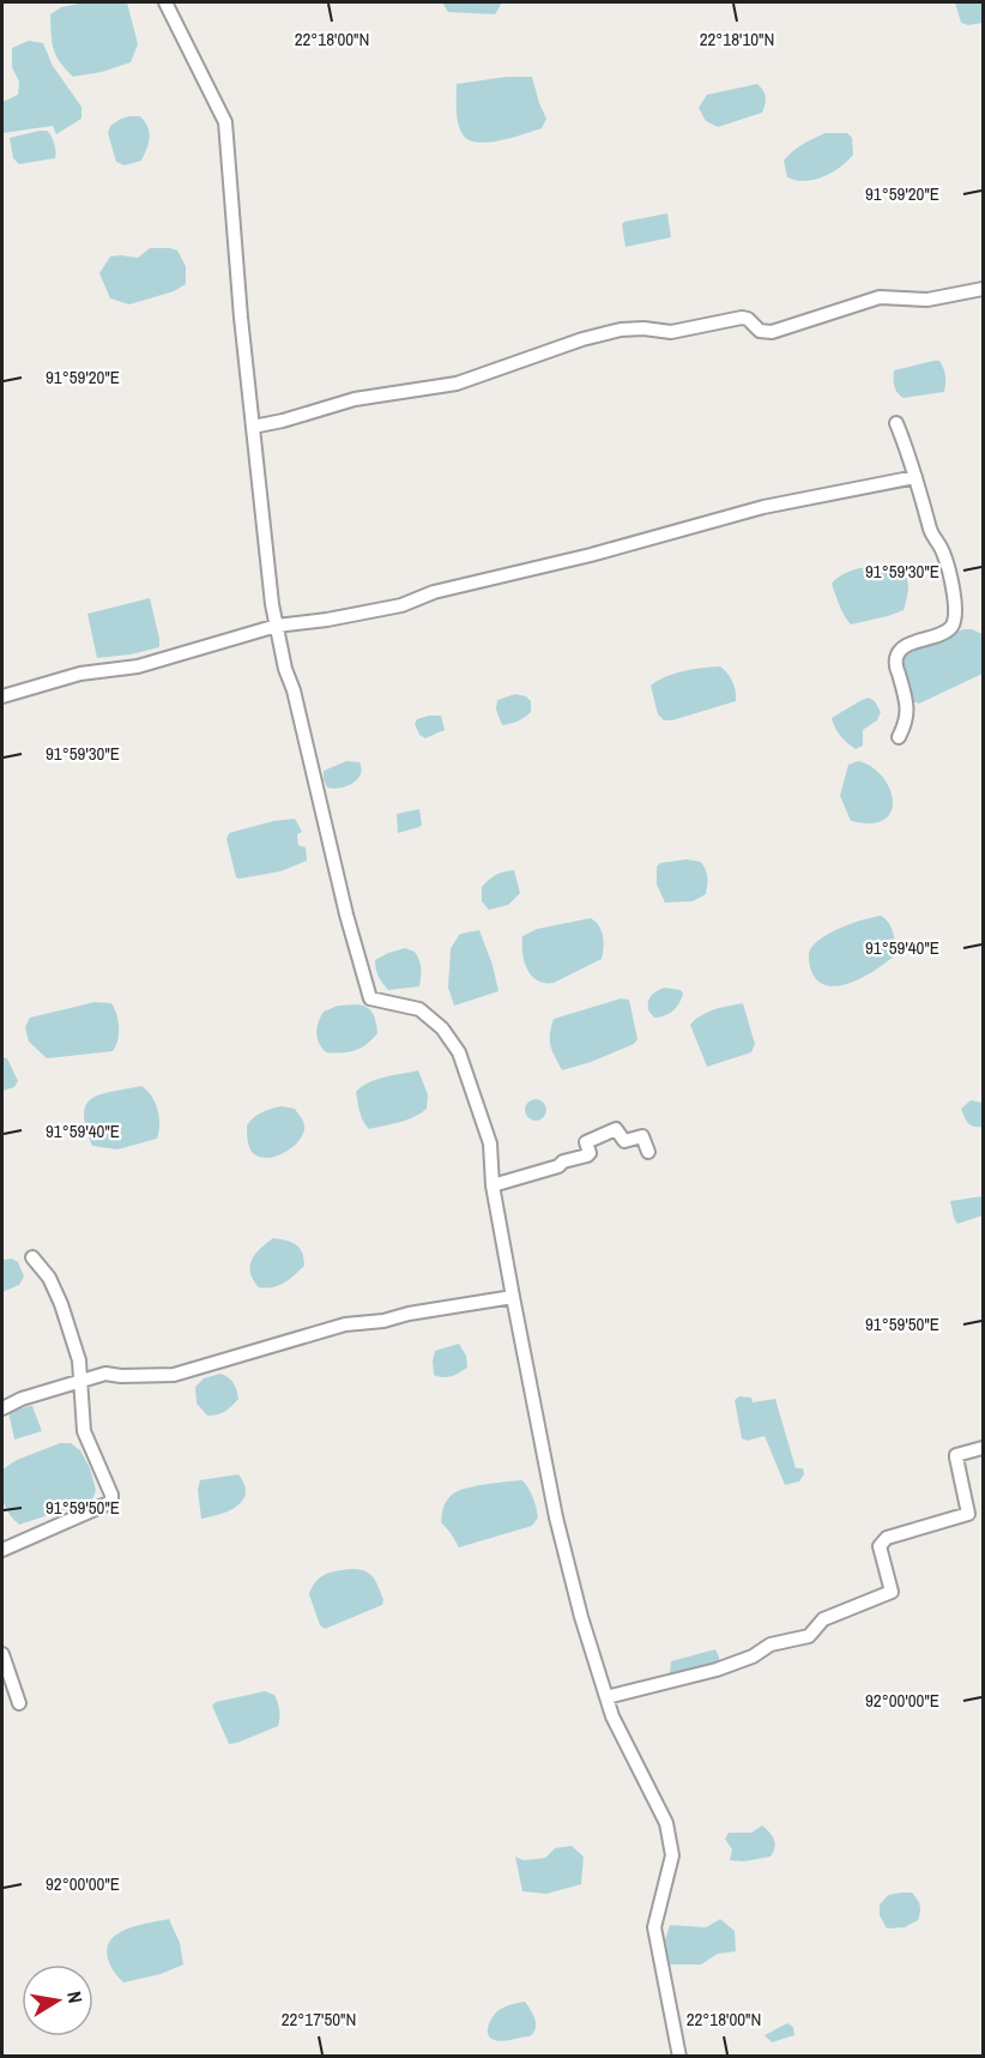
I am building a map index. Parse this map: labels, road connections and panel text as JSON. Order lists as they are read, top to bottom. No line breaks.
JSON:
{"north":"right","coordinates":["22°18'00\"N","22°18'10\"N","91°59'20\"E","91°59'30\"E","91°59'40\"E","91°59'50\"E","92°00'00\"E","22°17'50\"N"]}
